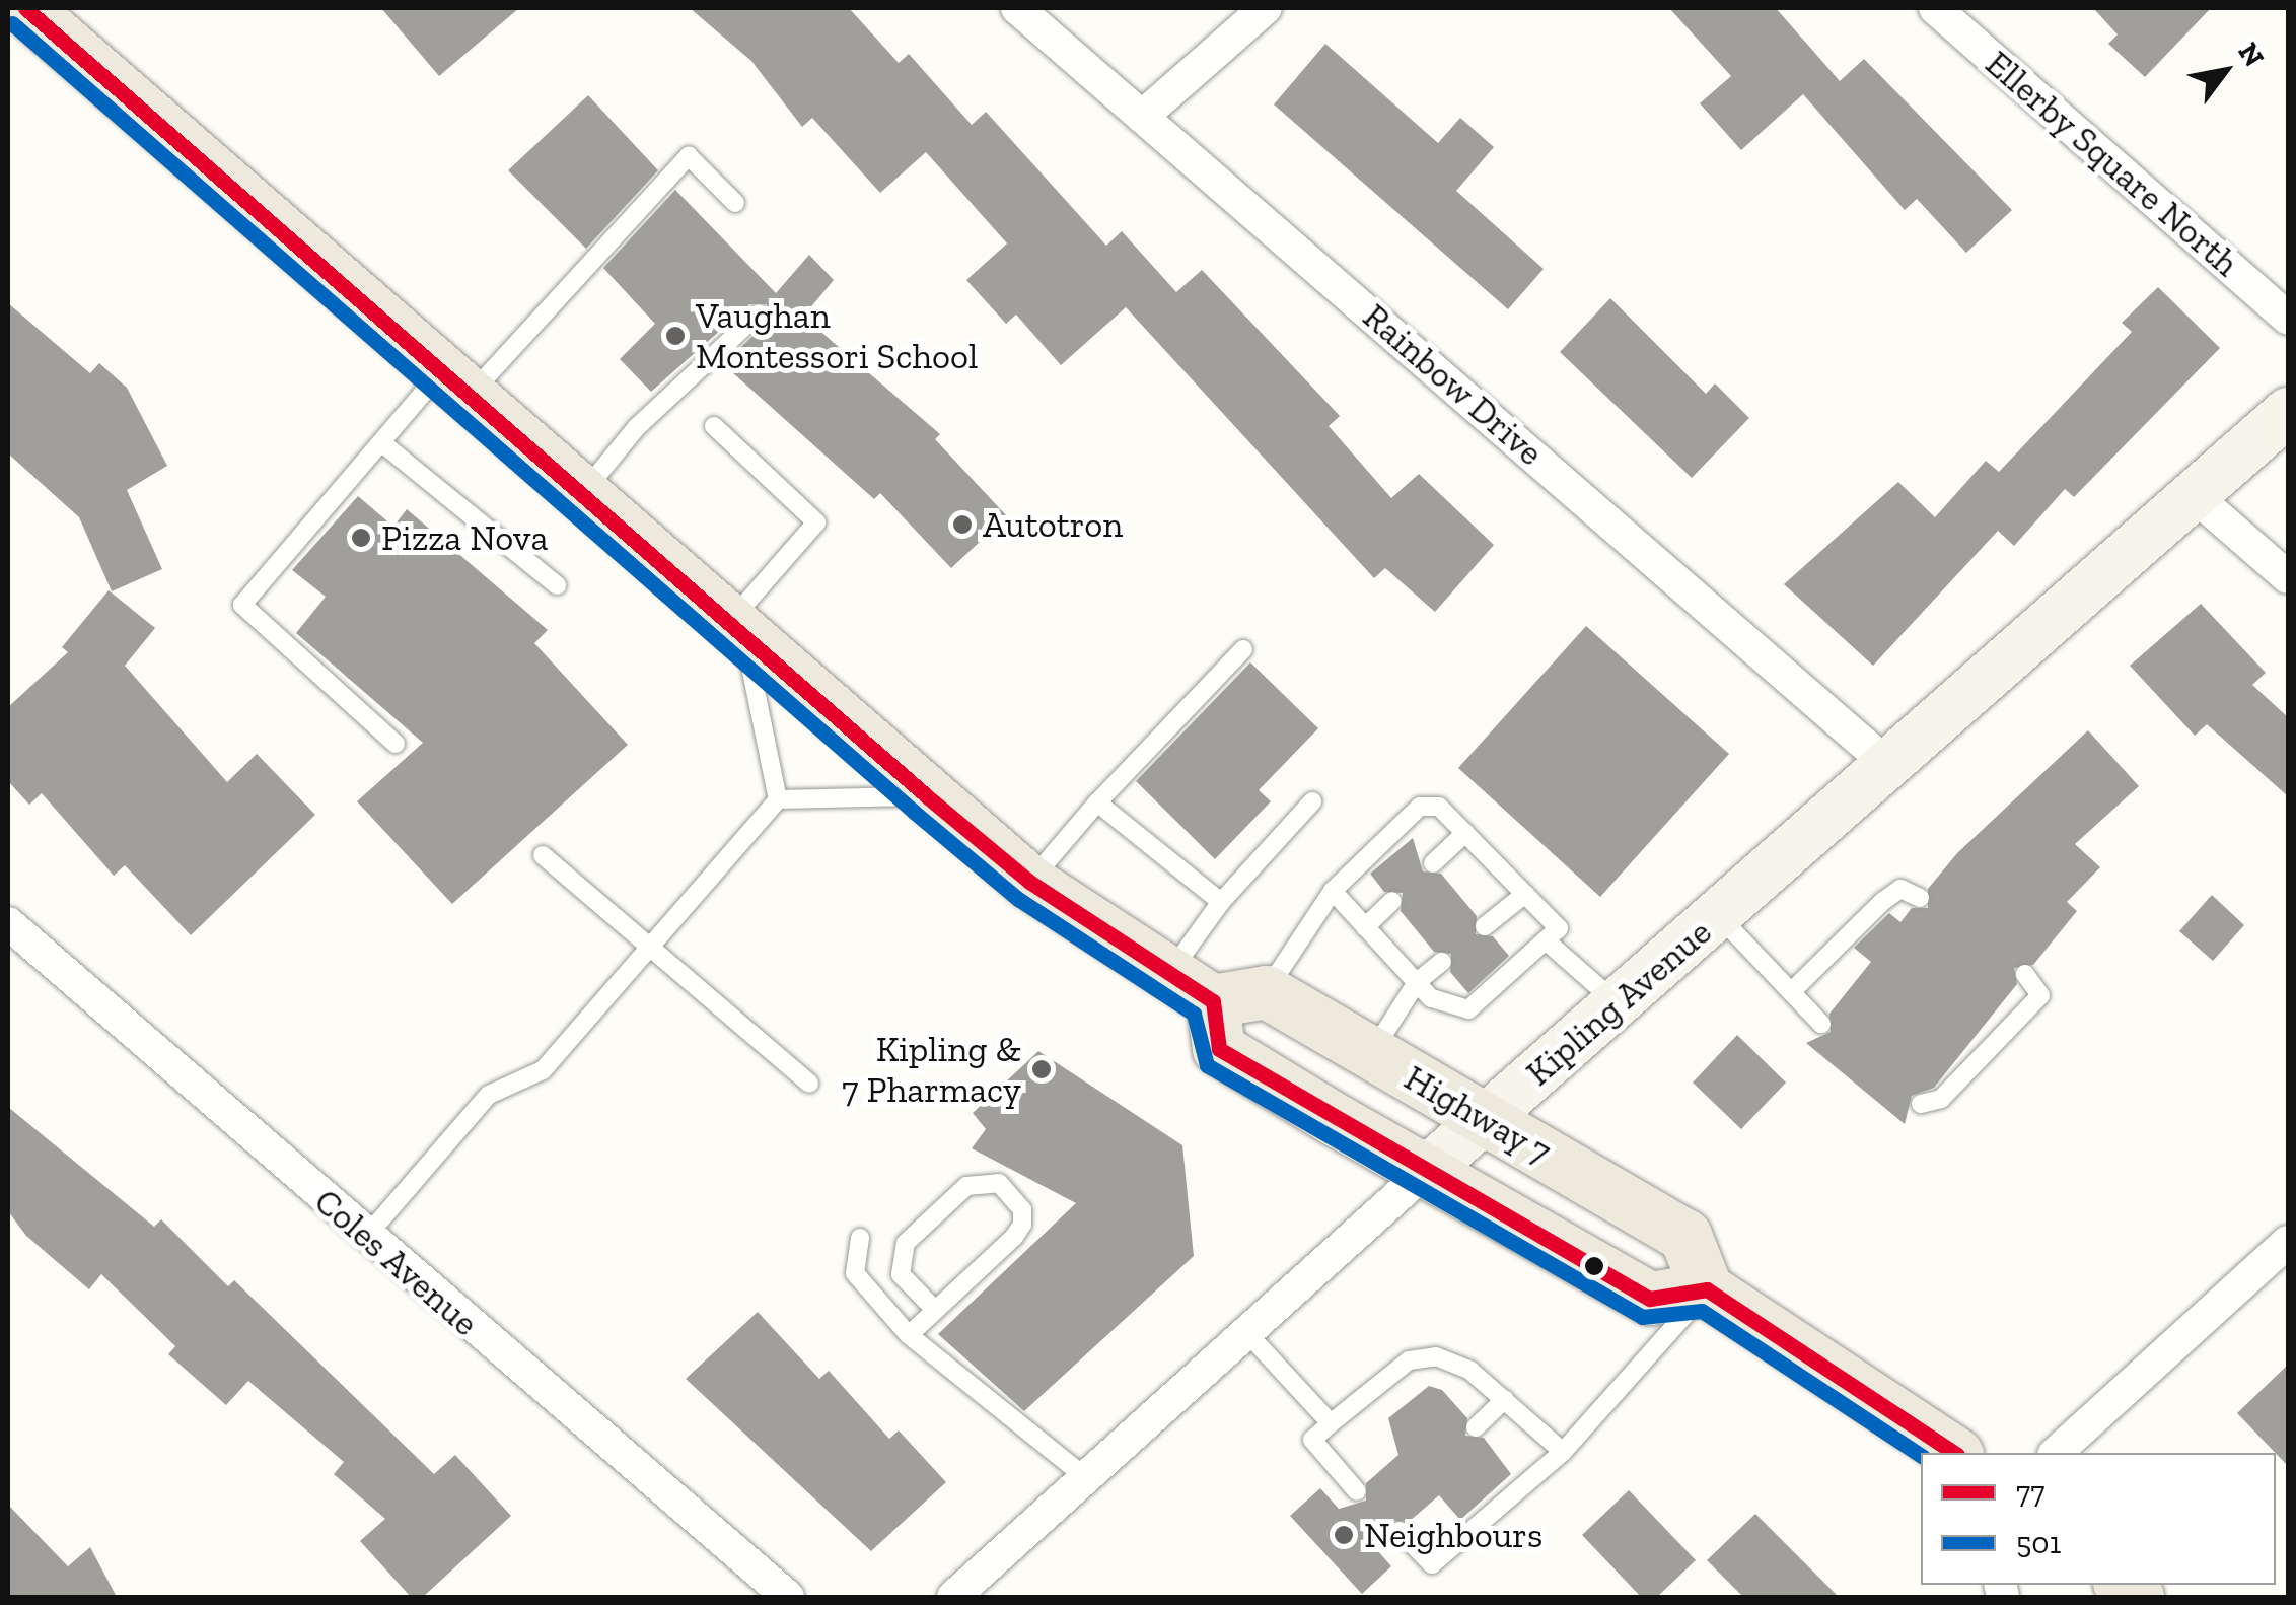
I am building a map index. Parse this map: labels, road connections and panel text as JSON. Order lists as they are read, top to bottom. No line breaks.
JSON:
{"streets":{"main road":["Highway 7"],"street":["Ellerby Square North","Rainbow Drive","Kipling Avenue","Coles Avenue"]},"crossings":[["Rainbow Drive","Kipling Avenue"],["Kipling Avenue","Highway 7"]],"places":["Vaughan Montessori School","Autotron","Pizza Nova","Kipling & 7 Pharmacy","Neighbours"],"lines":["transit line 77","transit line 501"],"legend":["77","501"],"north":"top right"}
